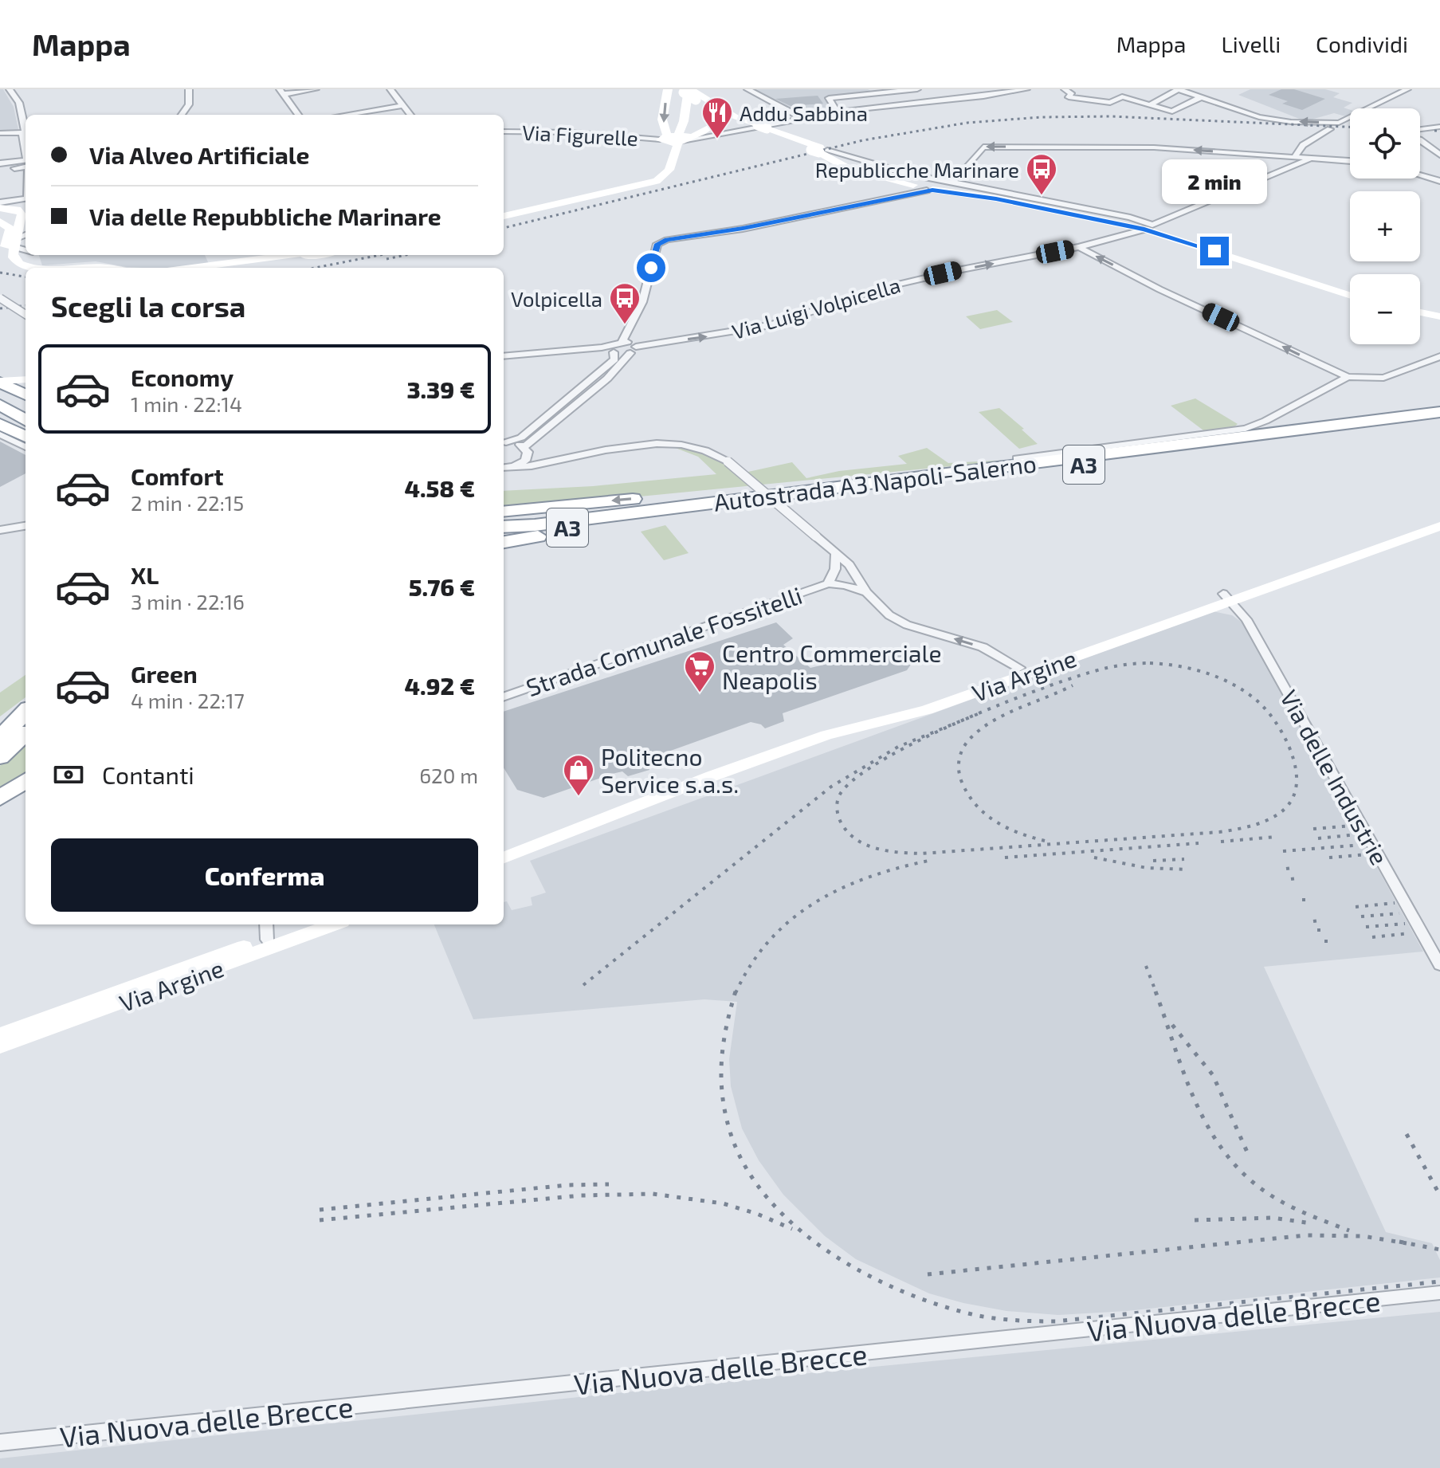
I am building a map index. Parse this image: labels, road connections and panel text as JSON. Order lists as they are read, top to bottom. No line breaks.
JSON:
{"streets":{"highway":["A3","Autostrada A3 Napoli-Salerno"],"street":["Via Figurelle","Via Luigi Volpicella","Strada Comunale Fossitelli","Via Argine","Via delle Industrie","Via Nuova delle Brecce"]},"crossings":[["Via Argine","Via delle Industrie"]],"places":{"restaurant":["Addu Sabbina"],"bus stop":["Republicche Marinare","Volpicella"],"supermarket":["Centro Commerciale Neapolis"],"shop":["Politecno Service s.a.s."]},"page":{"header":"Mappa","nav":["Mappa","Livelli","Condividi"],"map_buttons":["+","−"],"banner":["Via Alveo Artificiale","Via delle Repubbliche Marinare"],"bubble":"2 min","heading":"Scegli la corsa","list":[{"name":"Economy","note":"1 min · 22:14","value":"3.39 €"},{"name":"Comfort","note":"2 min · 22:15","value":"4.58 €"},{"name":"XL","note":"3 min · 22:16","value":"5.76 €"},{"name":"Green","note":"4 min · 22:17","value":"4.92 €"}],"pay":["Contanti","620 m"],"buttons":"Conferma"}}
